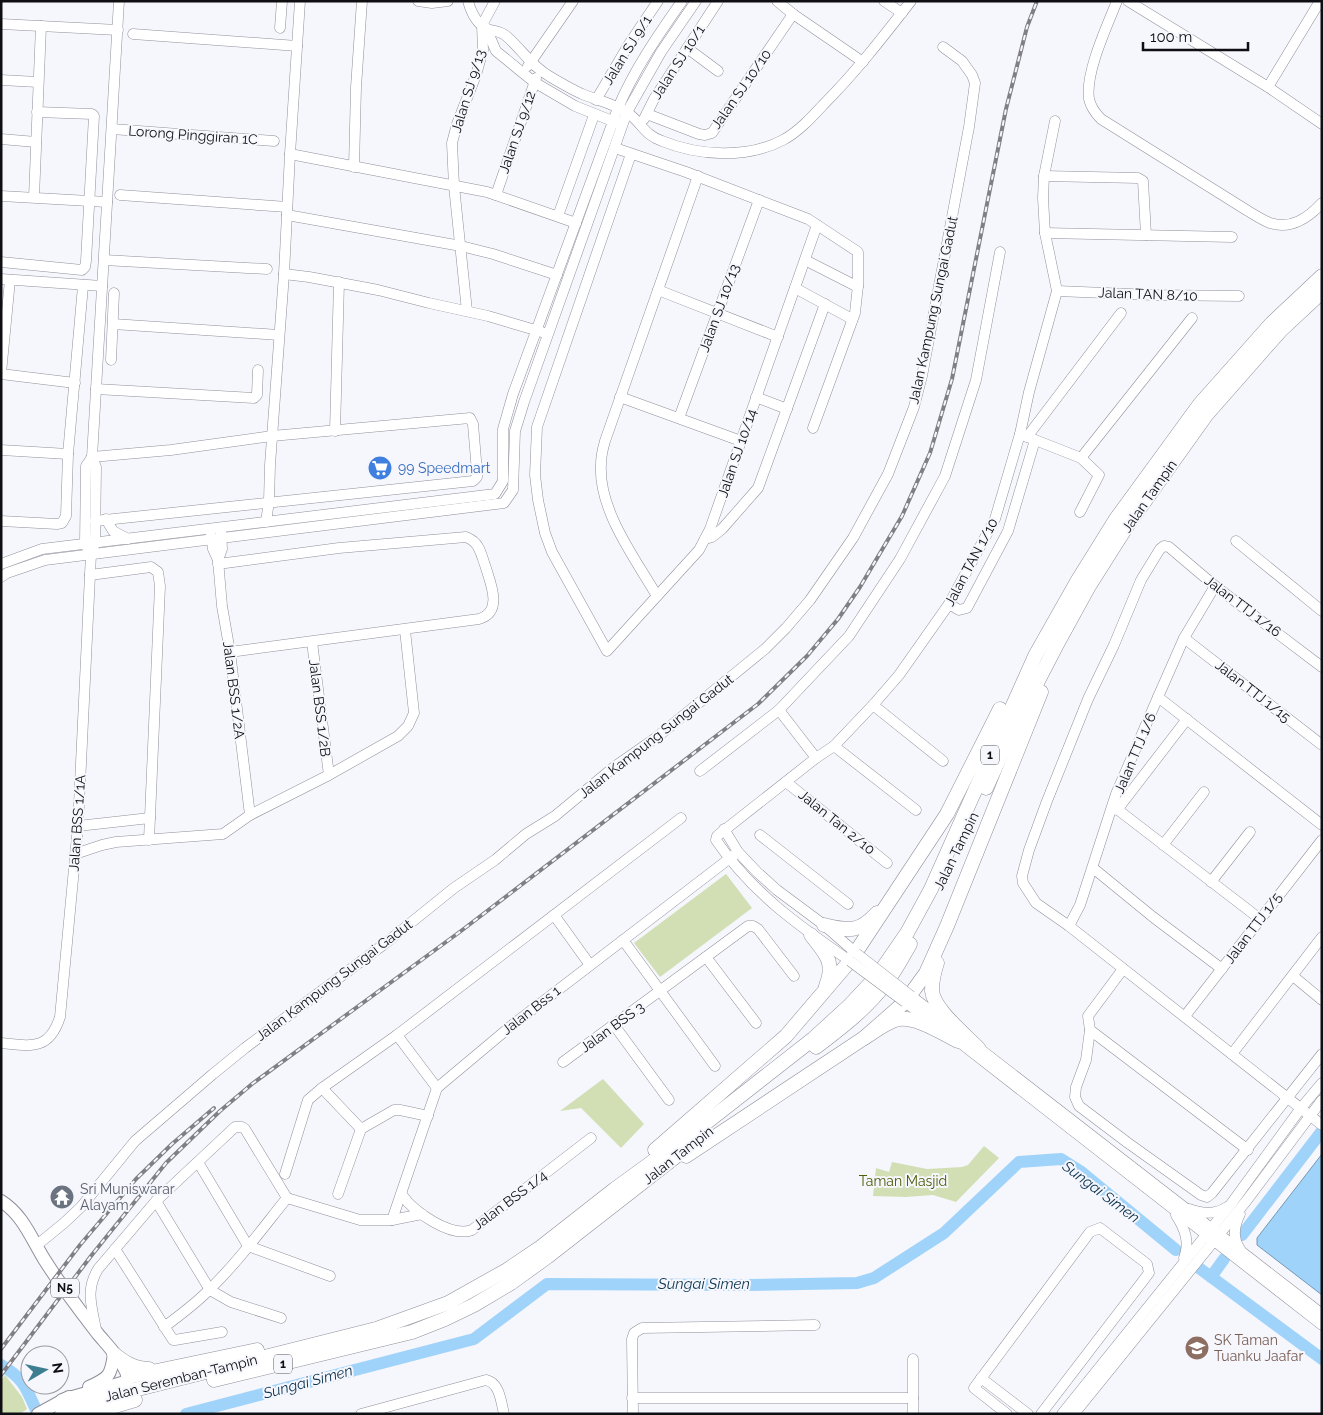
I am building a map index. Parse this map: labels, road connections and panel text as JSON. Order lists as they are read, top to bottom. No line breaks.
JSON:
{"streets":{"highway":["Jalan Tampin","1","Jalan Seremban-Tampin"],"main road":["N5"],"street":["Jalan SJ 9/1","Jalan SJ 10/1","Jalan SJ 10/10","Jalan SJ 9/13","Jalan SJ 9/12","Lorong Pinggiran 1C","Jalan TAN 8/10","Jalan SJ 10/13","Jalan Kampung Sungai Gadut","Jalan SJ 10/14","Jalan TAN 1/10","Jalan TTJ 1/16","Jalan BSS 1/2A","Jalan TTJ 1/15","Jalan BSS 1/2B","Jalan TTJ 1/6","Jalan Tan 2/10","Jalan BSS 1/1A","Jalan TTJ 1/5","Jalan Bss 1","Jalan BSS 3","Jalan BSS 1/4"]},"crossings":[["Jalan SJ 10/1","Jalan SJ 10/10"],["Jalan TAN 8/10","Jalan TAN 1/10"],["Jalan Kampung Sungai Gadut","N5"],["Jalan Tampin","Jalan Seremban-Tampin"],["Jalan TAN 1/10","Jalan Tan 2/10"],["Jalan TTJ 1/16","Jalan TTJ 1/6"],["Jalan TTJ 1/15","Jalan TTJ 1/6"]],"water":["Sungai Simen"],"parks":["Taman Masjid"],"places":{"supermarket":["99 Speedmart"],"temple":["Sri Muniswarar Alayam"],"school or university":["SK Taman Tuanku Jaafar"]},"scale_bar":"100 m","north":"right"}
